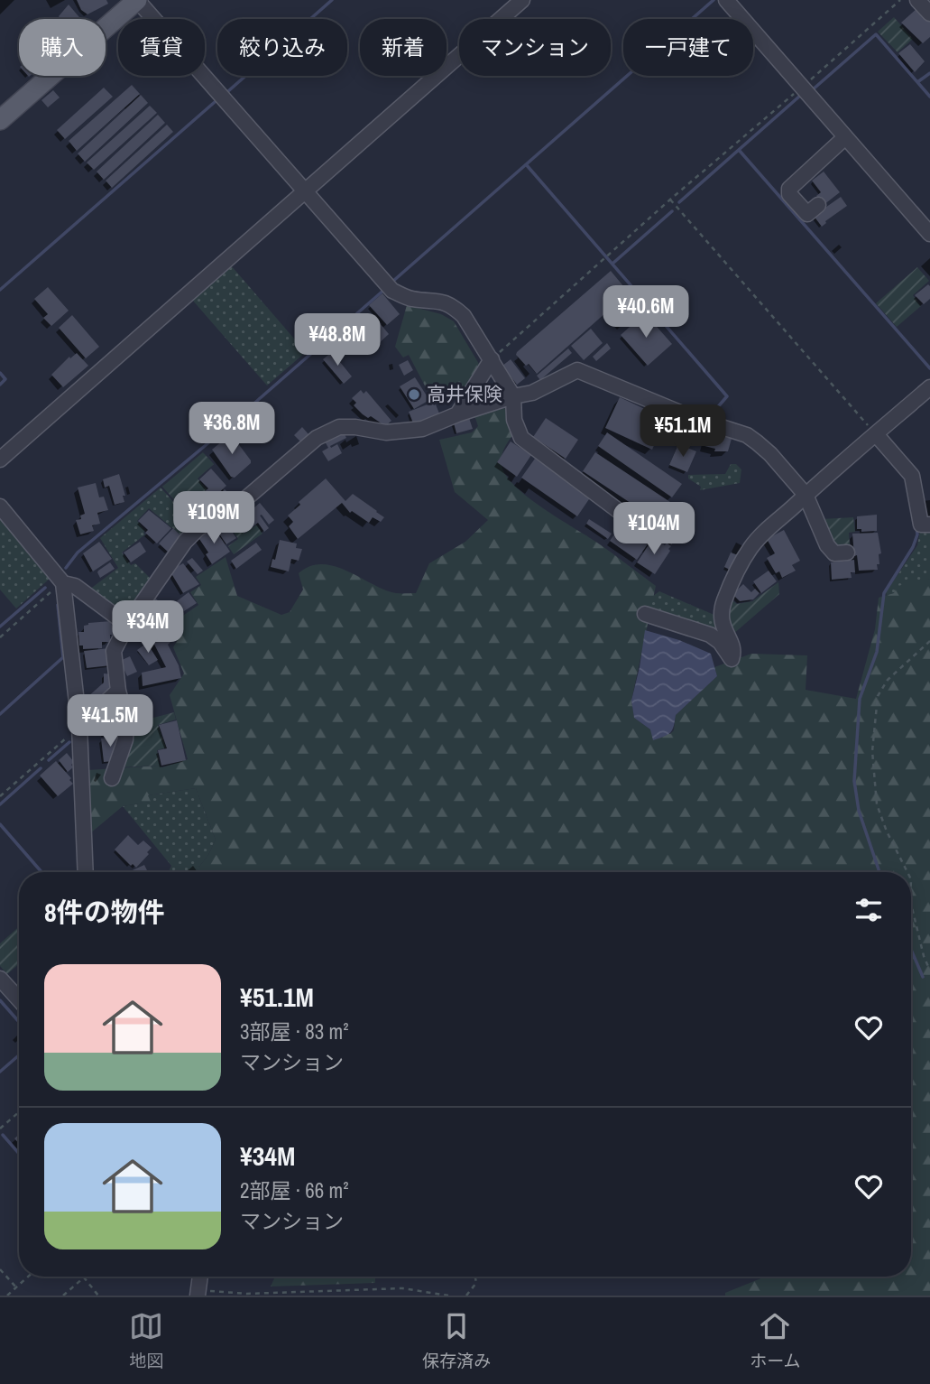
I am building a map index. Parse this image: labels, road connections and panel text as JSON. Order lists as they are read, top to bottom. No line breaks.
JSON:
{"places":["高井保険"],"page":{"chip":["購入","賃貸","絞り込み","新着","マンション","一戸建て"],"price":["¥40.6M","¥48.8M","¥36.8M","¥51.1M","¥109M","¥104M","¥34M","¥41.5M"],"heading":"8件の物件","list":[{"name":"¥51.1M","note":"3部屋 · 83 m² · マンション"},{"name":"¥34M","note":"2部屋 · 66 m² · マンション"}],"tabs":["地図","保存済み","ホーム"]}}
